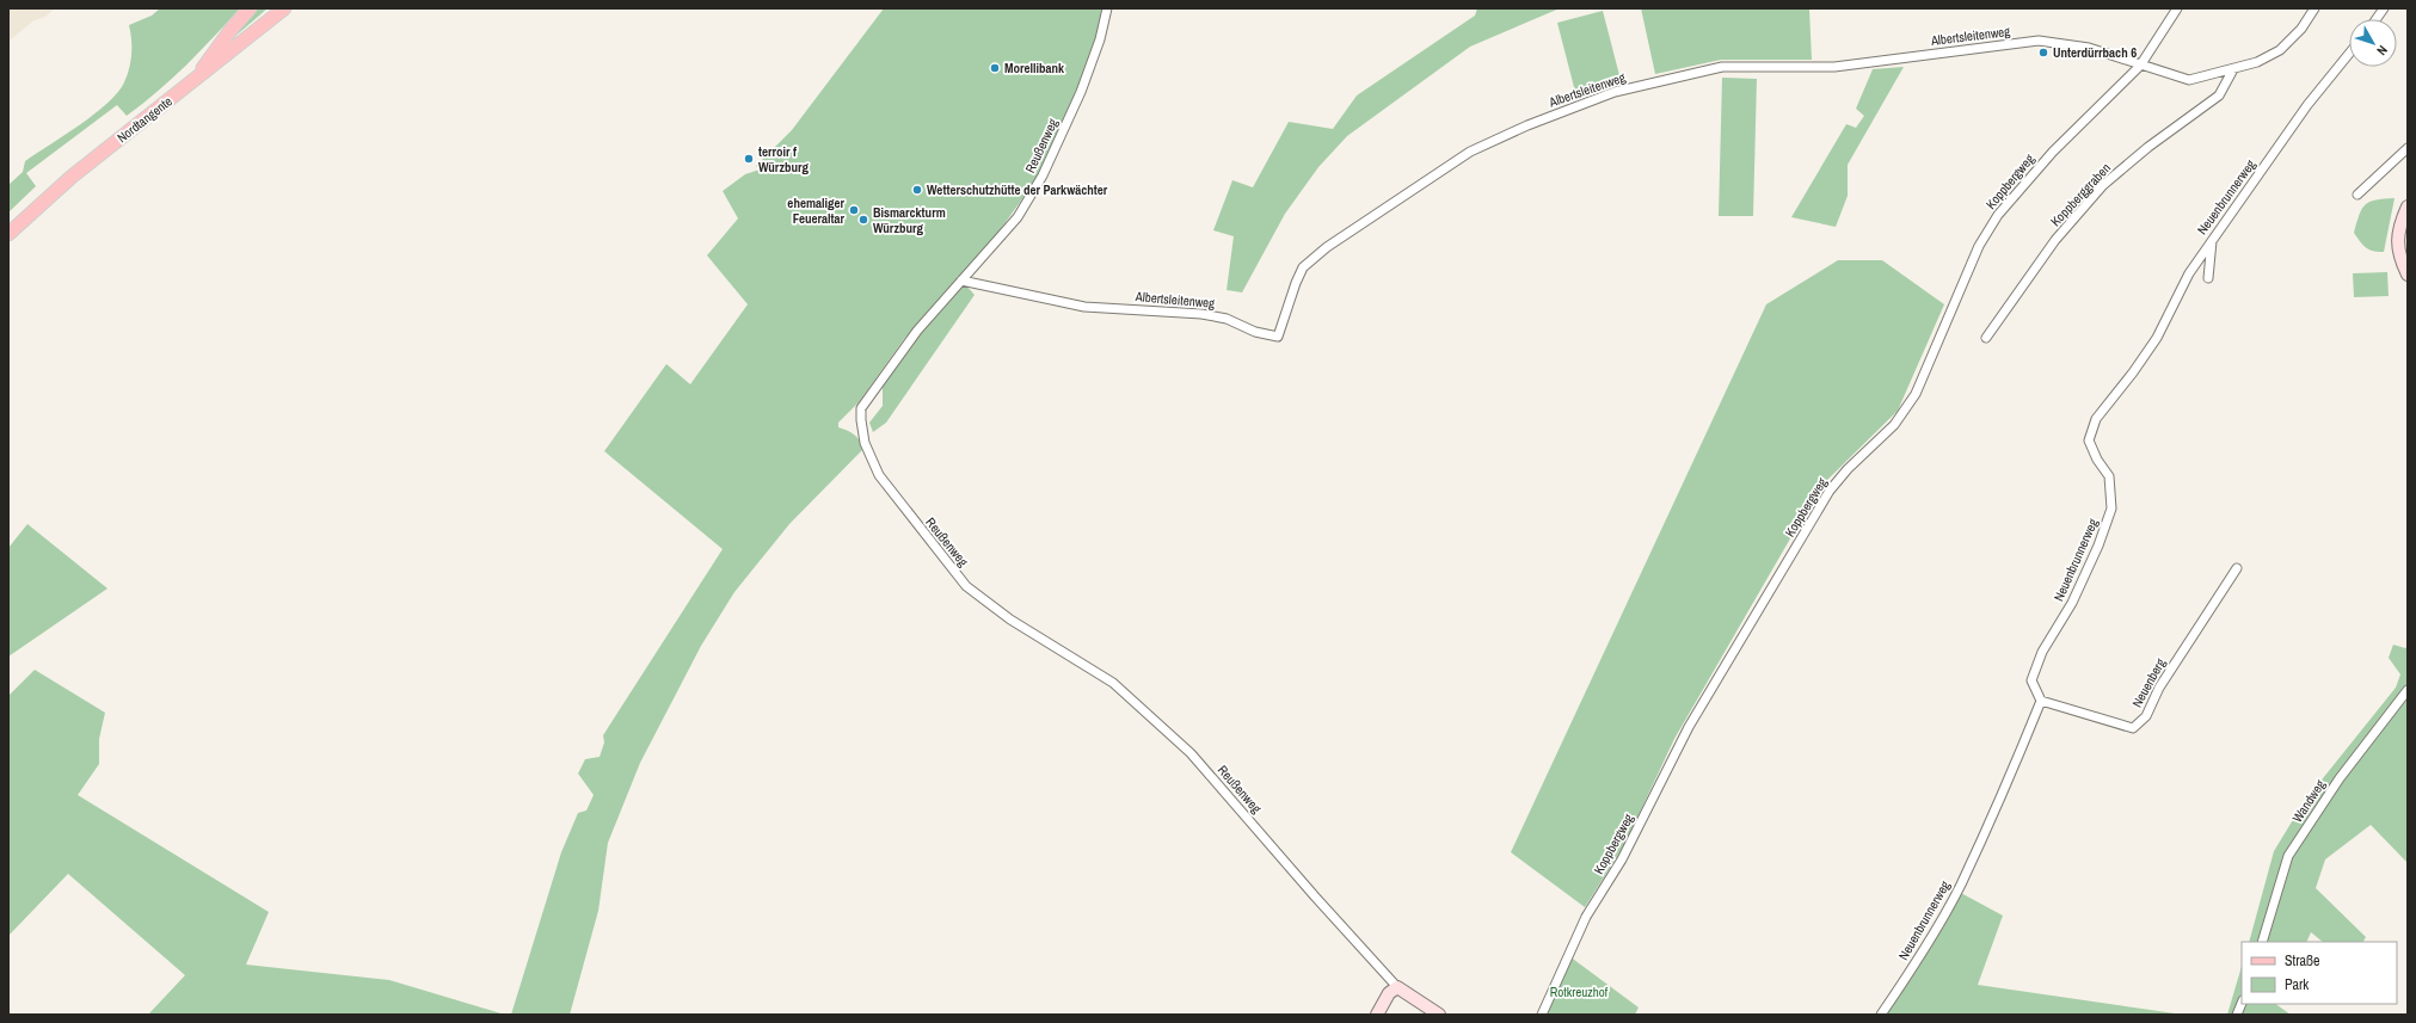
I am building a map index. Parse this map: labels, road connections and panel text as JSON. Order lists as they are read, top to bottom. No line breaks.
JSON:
{"streets":{"main road":["Nordtangente"],"street":["Albertsleitenweg","Reußenweg","Koppbergweg","Koppberggraben","Neuenbrunnerweg","Neuenberg","Wandweg"]},"crossings":[["Albertsleitenweg","Reußenweg"],["Albertsleitenweg","Koppbergweg"],["Albertsleitenweg","Koppberggraben"],["Neuenbrunnerweg","Neuenberg"]],"parks":["Rotkreuzhof"],"places":["Unterdürrbach 6","Morellibank","terroir f Würzburg","Wetterschutzhütte der Parkwächter","ehemaliger Feueraltar","Bismarckturm Würzburg"],"legend":["Straße","Park"],"north":"bottom right"}
